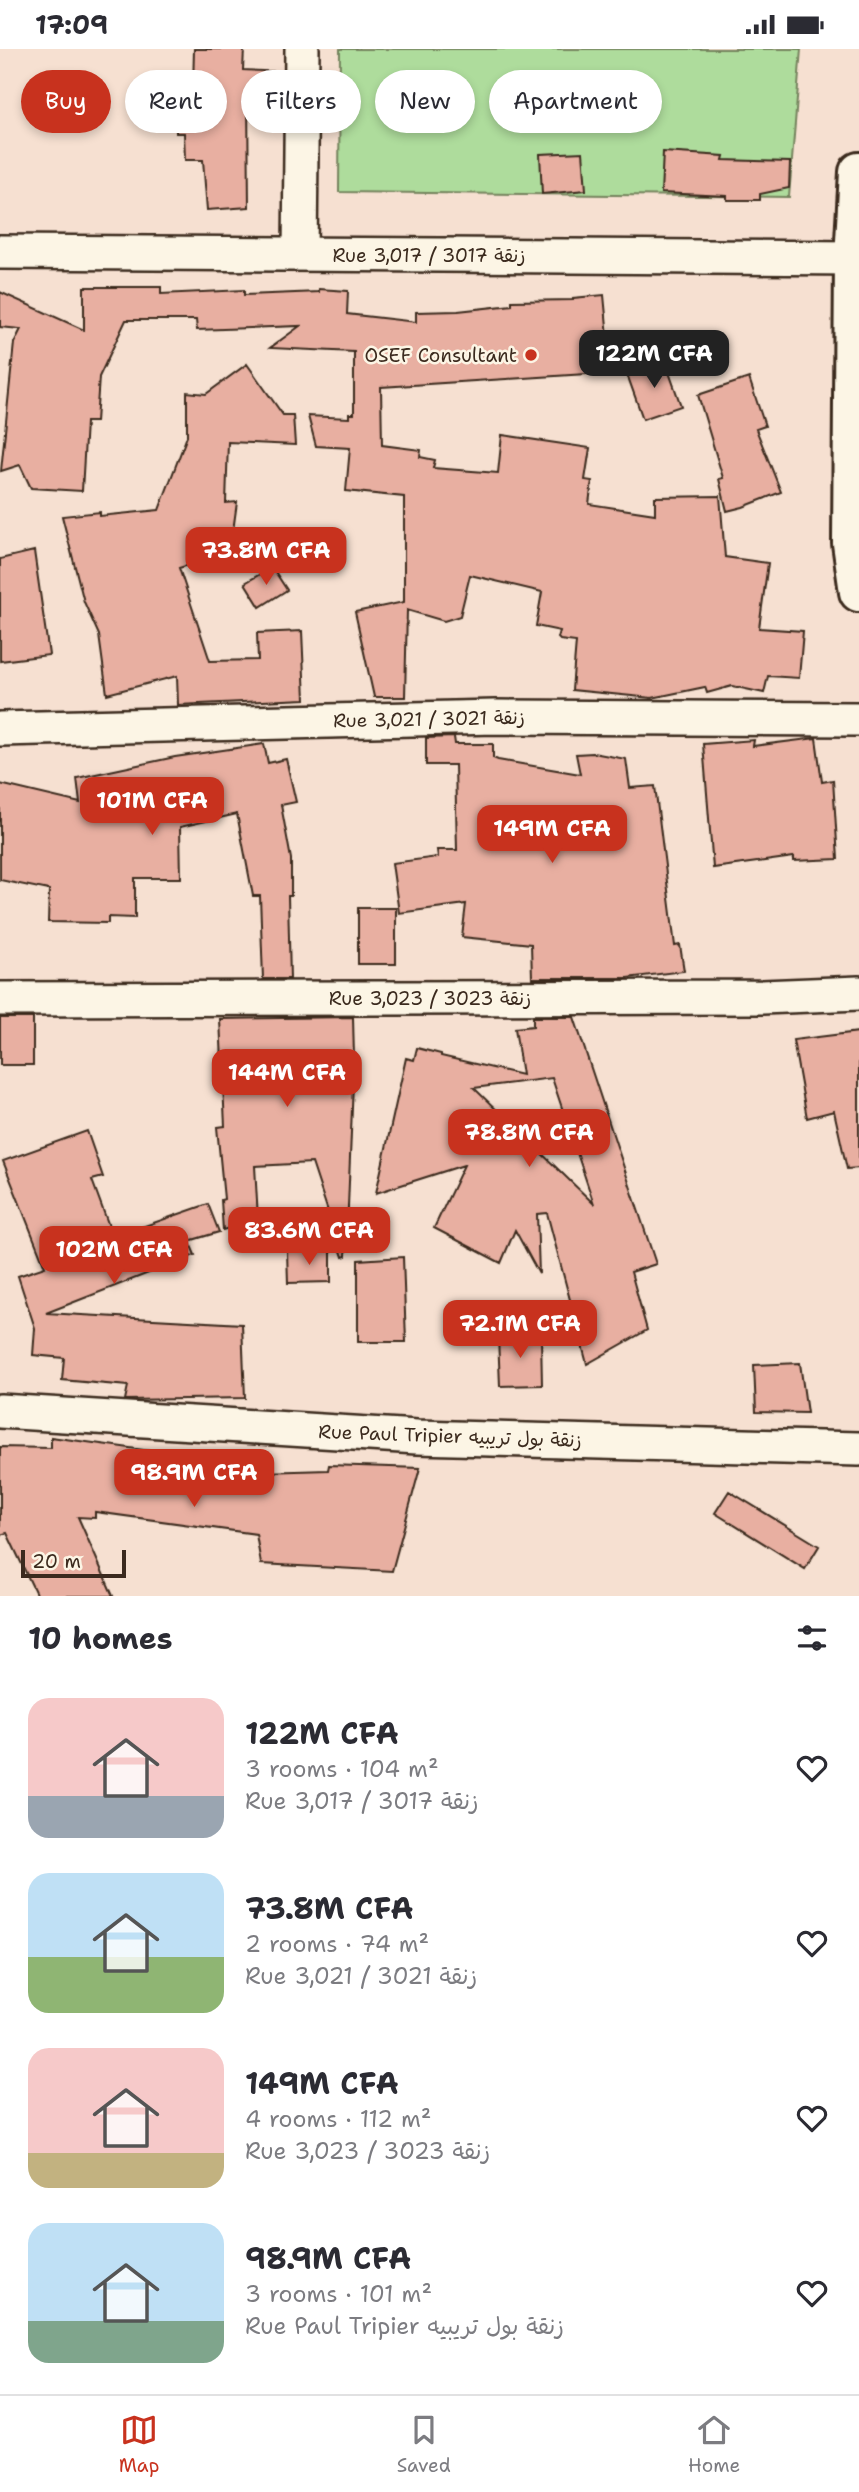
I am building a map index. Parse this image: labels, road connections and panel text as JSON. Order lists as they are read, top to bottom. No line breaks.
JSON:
{"streets":{"street":["Rue 3,017 / زنقة 3017","Rue 3,021 / زنقة 3021","Rue 3,023 / زنقة 3023","Rue Paul Tripier زنقة بول تريبيه"]},"places":["OSEF Consultant"],"scale_bar":"20 m","page":{"status":"17:09","chip":["Buy","Rent","Filters","New","Apartment"],"price":["122M CFA","73.8M CFA","101M CFA","149M CFA","144M CFA","78.8M CFA","83.6M CFA","102M CFA","72.1M CFA","98.9M CFA"],"scale":"20 m","heading":"10 homes","list":[{"name":"122M CFA","note":"3 rooms · 104 m² · Rue 3,017 / زنقة 3017"},{"name":"73.8M CFA","note":"2 rooms · 74 m² · Rue 3,021 / زنقة 3021"},{"name":"149M CFA","note":"4 rooms · 112 m² · Rue 3,023 / زنقة 3023"},{"name":"98.9M CFA","note":"3 rooms · 101 m² · Rue Paul Tripier زنقة بول تريبيه"}],"tabs":["Map","Saved","Home"]}}
